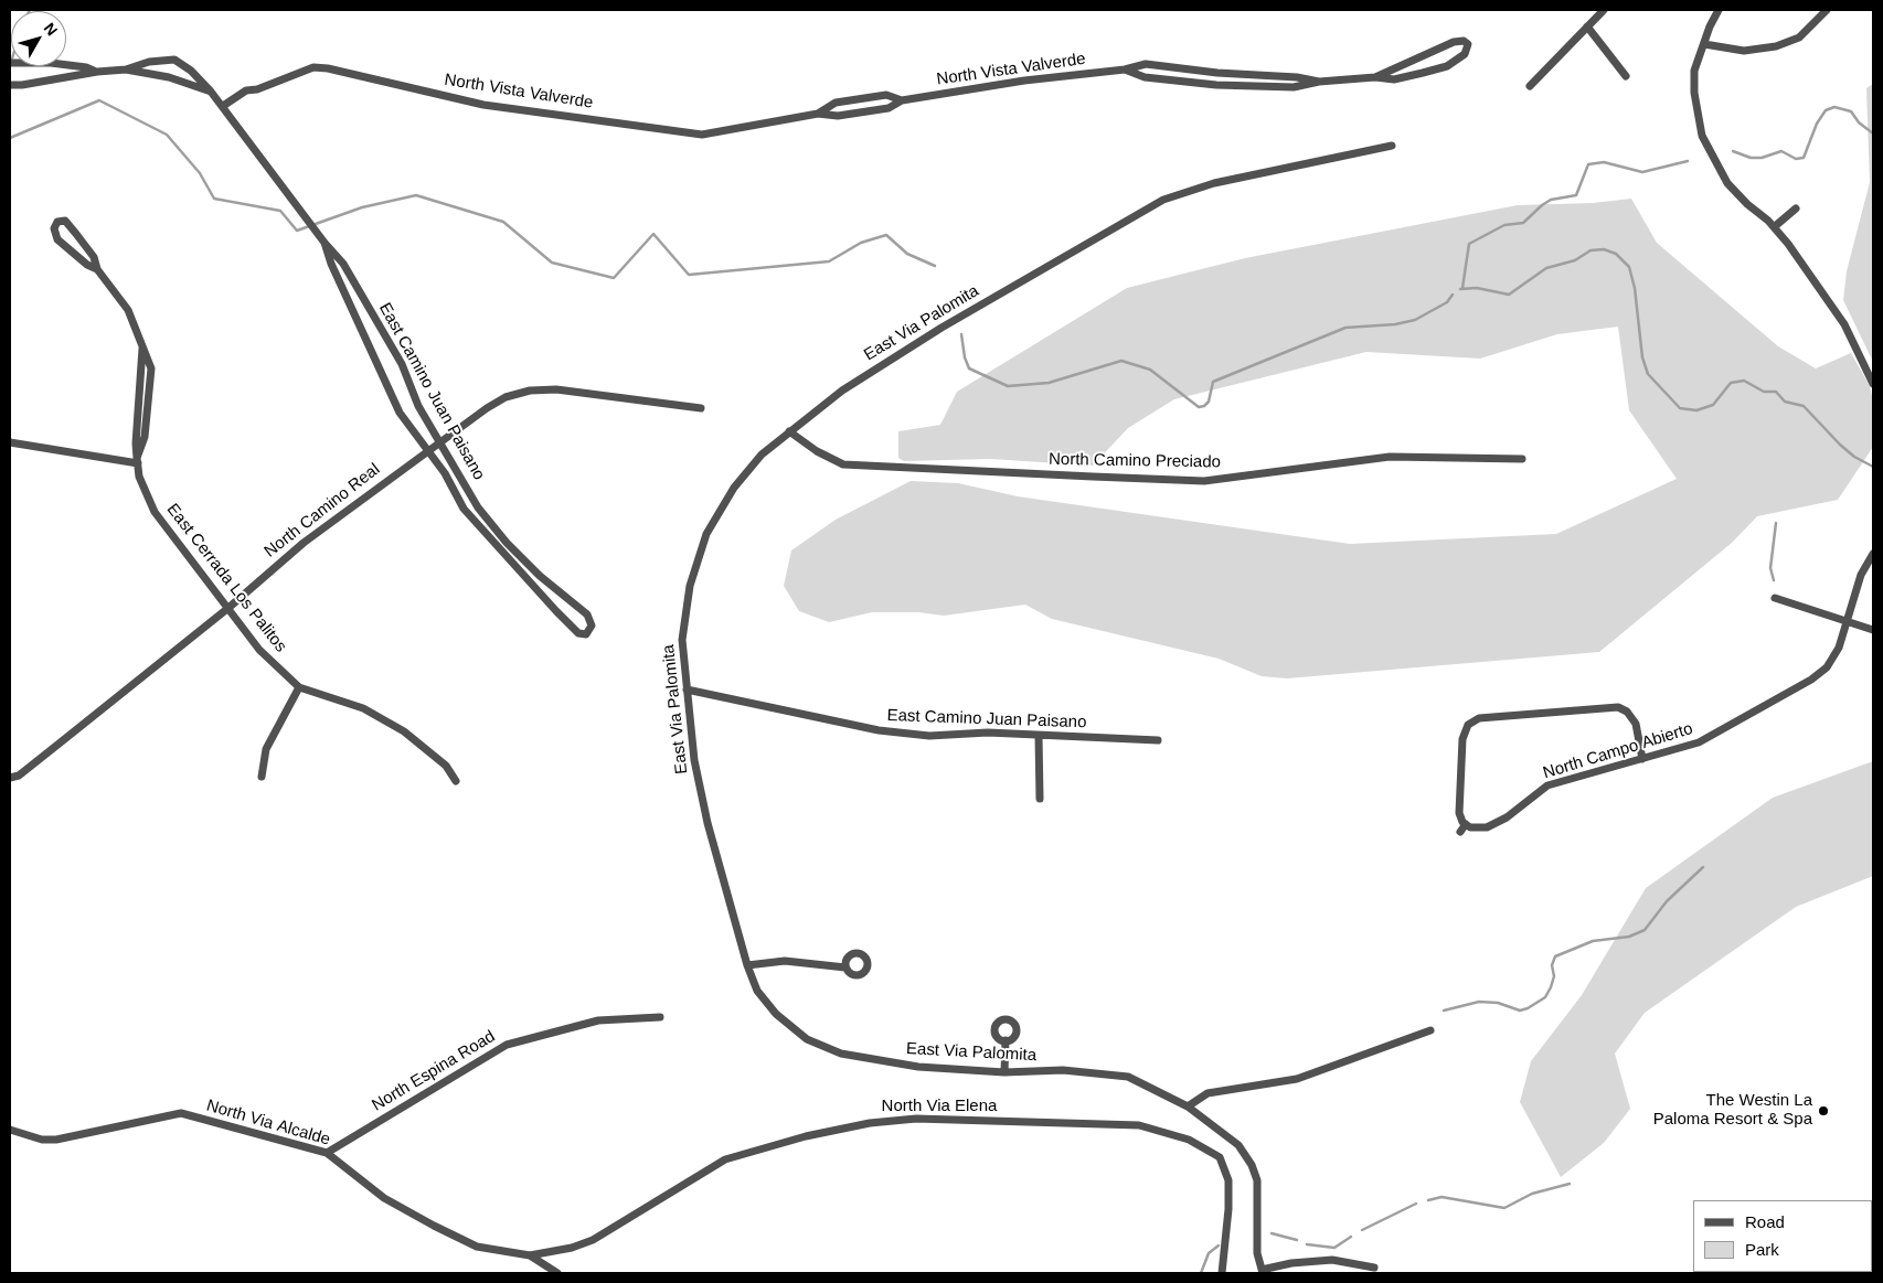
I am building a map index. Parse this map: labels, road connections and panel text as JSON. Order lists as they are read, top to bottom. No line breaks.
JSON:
{"streets":{"street":["North Vista Valverde","East Via Palomita","East Camino Juan Paisano","North Camino Preciado","North Camino Real","East Cerrada Los Palitos","North Campo Abierto","North Espina Road","North Via Elena","North Via Alcalde"]},"crossings":[["North Vista Valverde","East Camino Juan Paisano"],["East Via Palomita","East Camino Juan Paisano"],["East Via Palomita","North Camino Preciado"],["East Camino Juan Paisano","North Camino Real"],["North Camino Real","East Cerrada Los Palitos"],["North Espina Road","North Via Alcalde"],["North Via Elena","North Via Alcalde"]],"places":["The Westin La Paloma Resort & Spa"],"legend":["Road","Park"],"north":"top right"}
